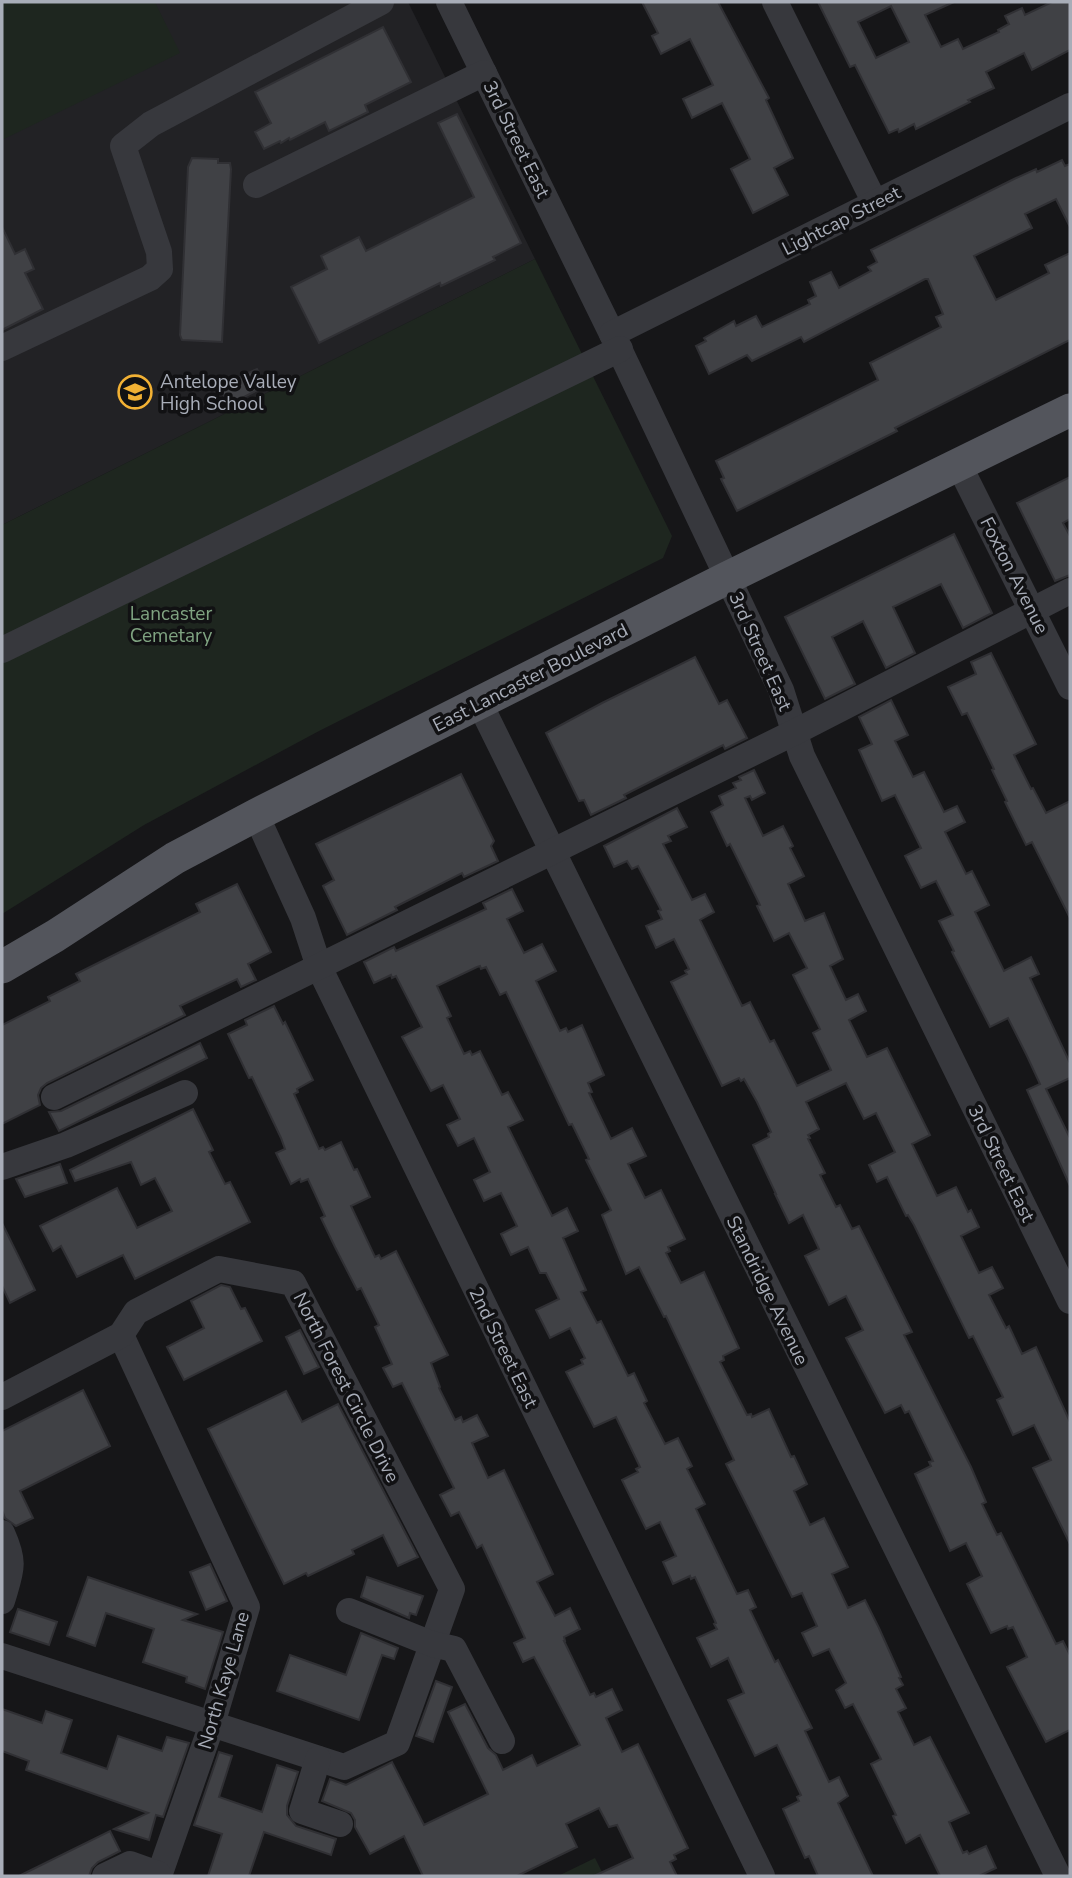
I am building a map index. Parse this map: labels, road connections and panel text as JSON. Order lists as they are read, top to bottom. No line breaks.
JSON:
{"streets":{"main road":["East Lancaster Boulevard"],"street":["3rd Street East","Lightcap Street","Foxton Avenue","Standridge Avenue","2nd Street East","North Forest Circle Drive","North Kaye Lane"]},"crossings":[["3rd Street East","Lightcap Street"],["3rd Street East","East Lancaster Boulevard"],["Foxton Avenue","East Lancaster Boulevard"],["East Lancaster Boulevard","Standridge Avenue"],["East Lancaster Boulevard","2nd Street East"],["North Forest Circle Drive","North Kaye Lane"]],"parks":["Lancaster Cemetary"],"places":{"school or university":["Antelope Valley High School"]}}
